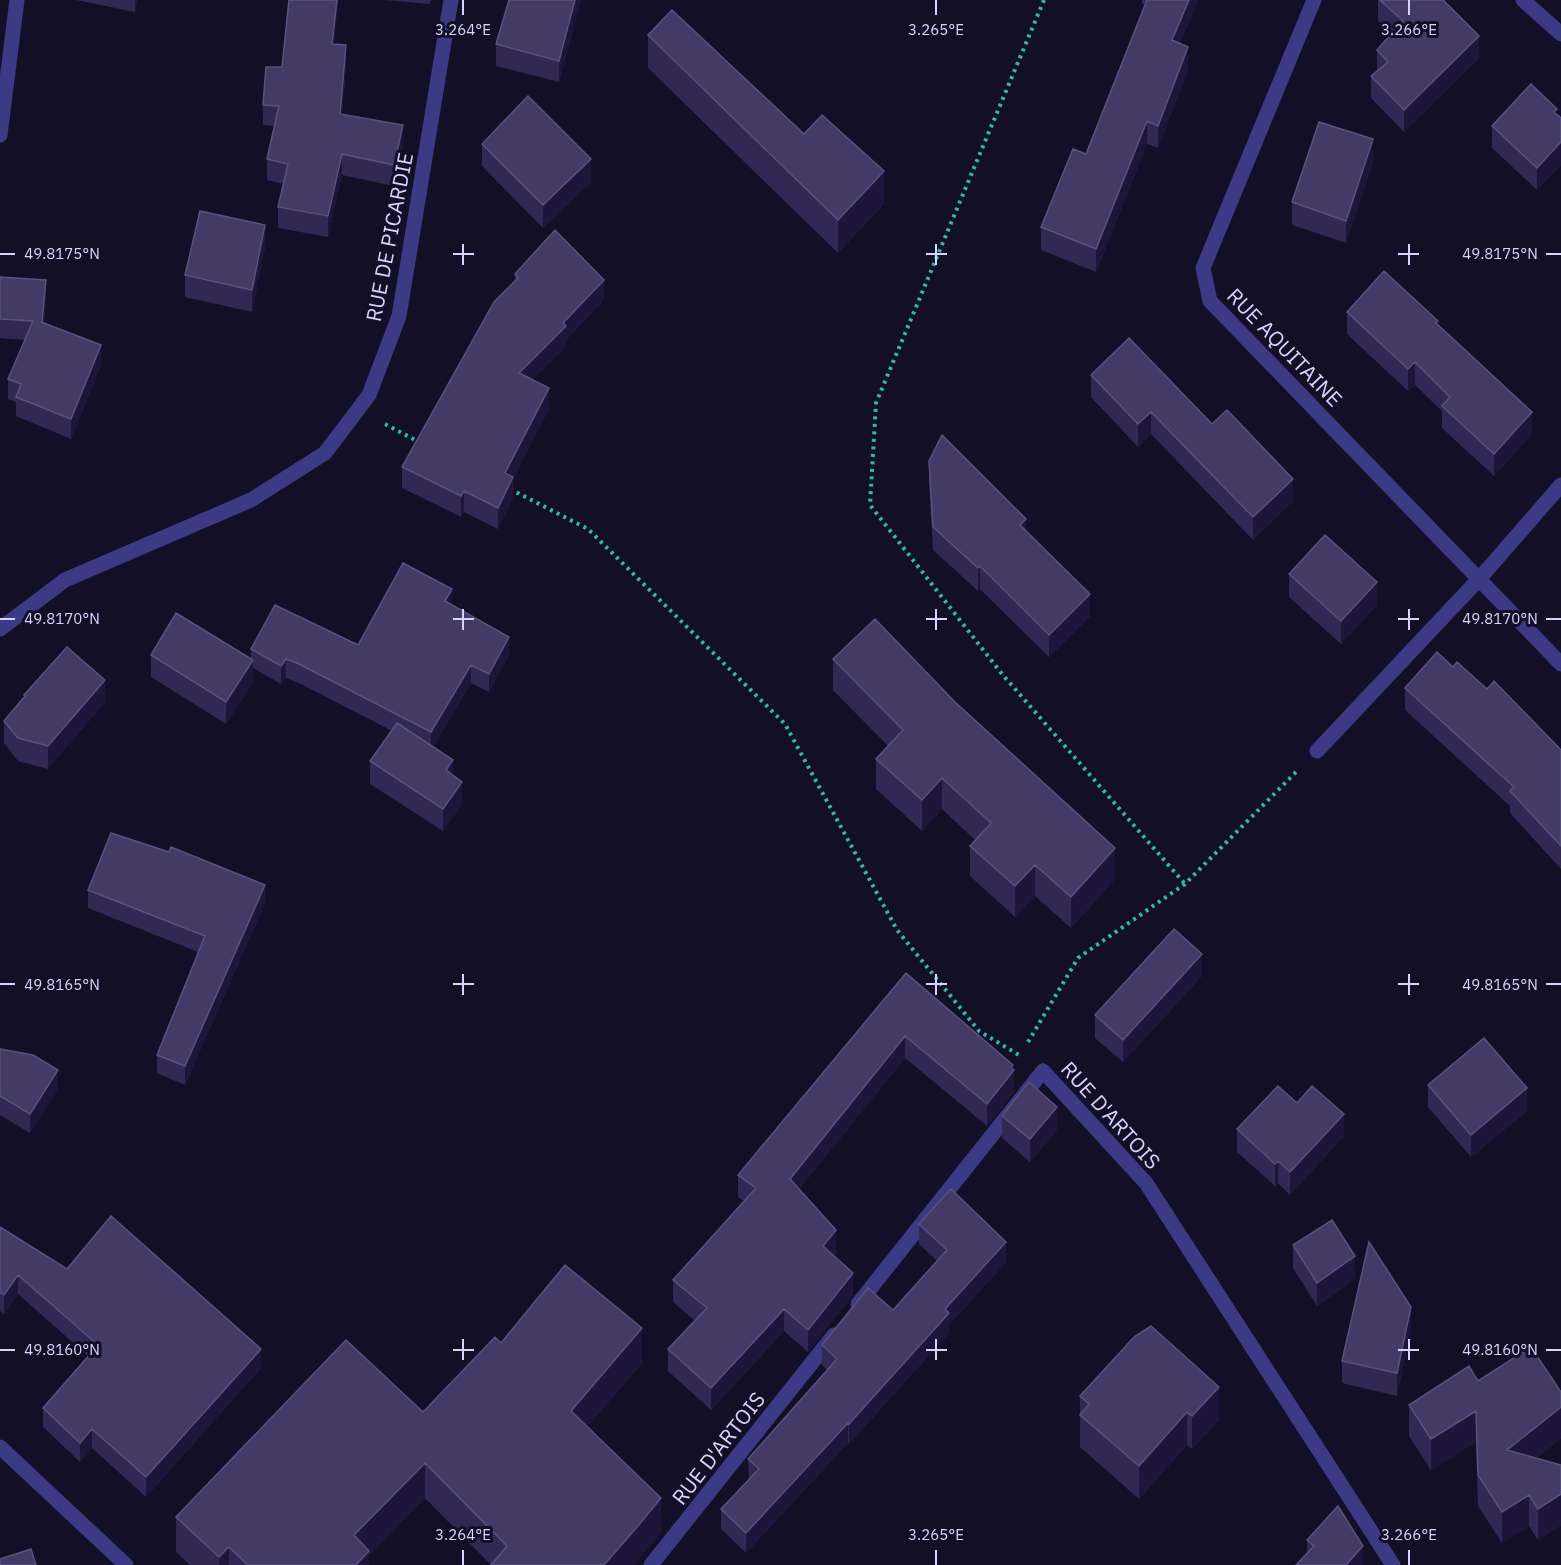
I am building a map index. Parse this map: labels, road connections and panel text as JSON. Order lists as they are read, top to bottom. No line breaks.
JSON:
{"streets":{"street":["RUE DE PICARDIE","RUE AQUITAINE","RUE D'ARTOIS"]},"coordinates":["3.264°E","3.265°E","3.266°E","49.8175°N","49.8170°N","49.8165°N","49.8160°N"]}
